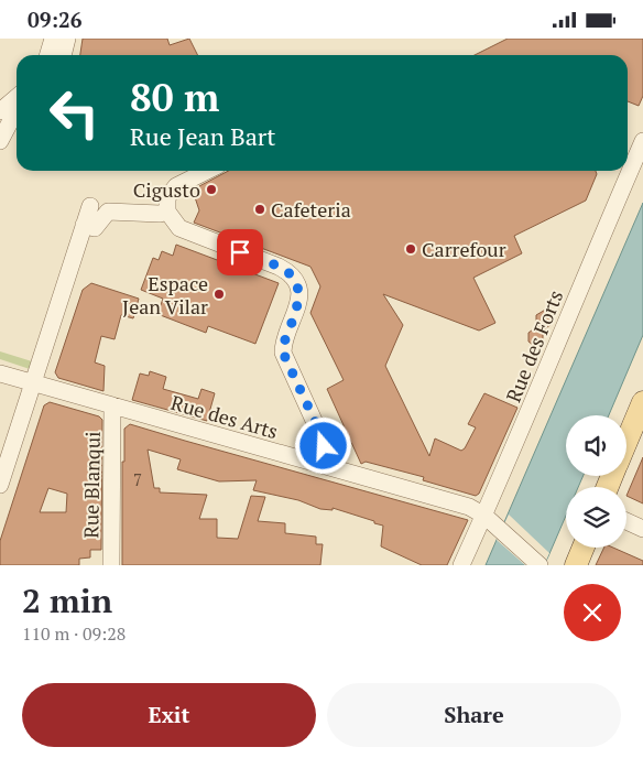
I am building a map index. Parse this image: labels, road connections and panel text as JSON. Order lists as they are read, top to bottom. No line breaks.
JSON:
{"streets":{"street":["Rue des Forts","Rue des Arts","Rue Blanqui"]},"crossings":[["Rue des Forts","Rue des Arts"],["Rue des Arts","Rue Blanqui"]],"places":["Cigusto","Cafeteria","Carrefour","Espace Jean Vilar"],"house_numbers":["7"],"page":{"status":"09:26","turn":["80 m","Rue Jean Bart"],"heading":["2 min","110 m · 09:28"],"buttons":["Exit","Share"]}}
